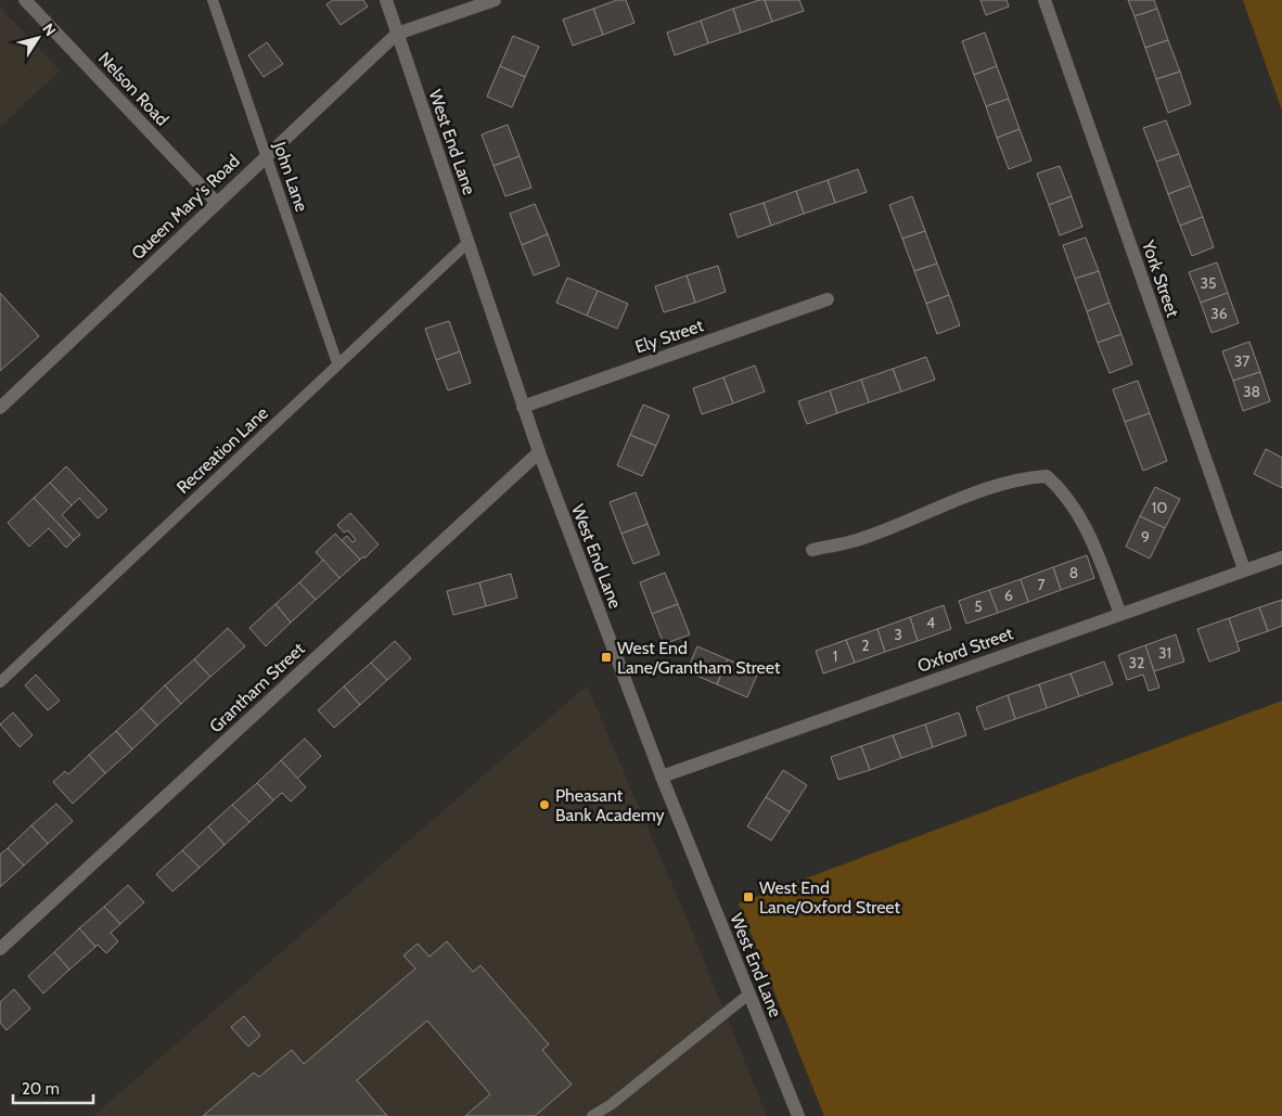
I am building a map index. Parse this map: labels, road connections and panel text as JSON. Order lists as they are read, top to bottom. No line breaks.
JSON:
{"streets":{"street":["Nelson Road","West End Lane","Queen Mary's Road","York Street","Ely Street","Oxford Street","Grantham Street"],"lane":["John Lane","Recreation Lane"]},"crossings":[["Nelson Road","Queen Mary's Road"],["West End Lane","Queen Mary's Road"],["West End Lane","Ely Street"],["West End Lane","Recreation Lane"],["West End Lane","Oxford Street"],["West End Lane","Grantham Street"],["John Lane","Queen Mary's Road"],["John Lane","Recreation Lane"],["York Street","Oxford Street"]],"places":{"transit":["West End Lane/Grantham Street","West End Lane/Oxford Street"],"other":["Pheasant Bank Academy"]},"house_numbers":["35","36","37","38","10","9","8","7","6","5","4","3","2","31","1","32"],"scale_bar":"20 m","north":"top right"}
